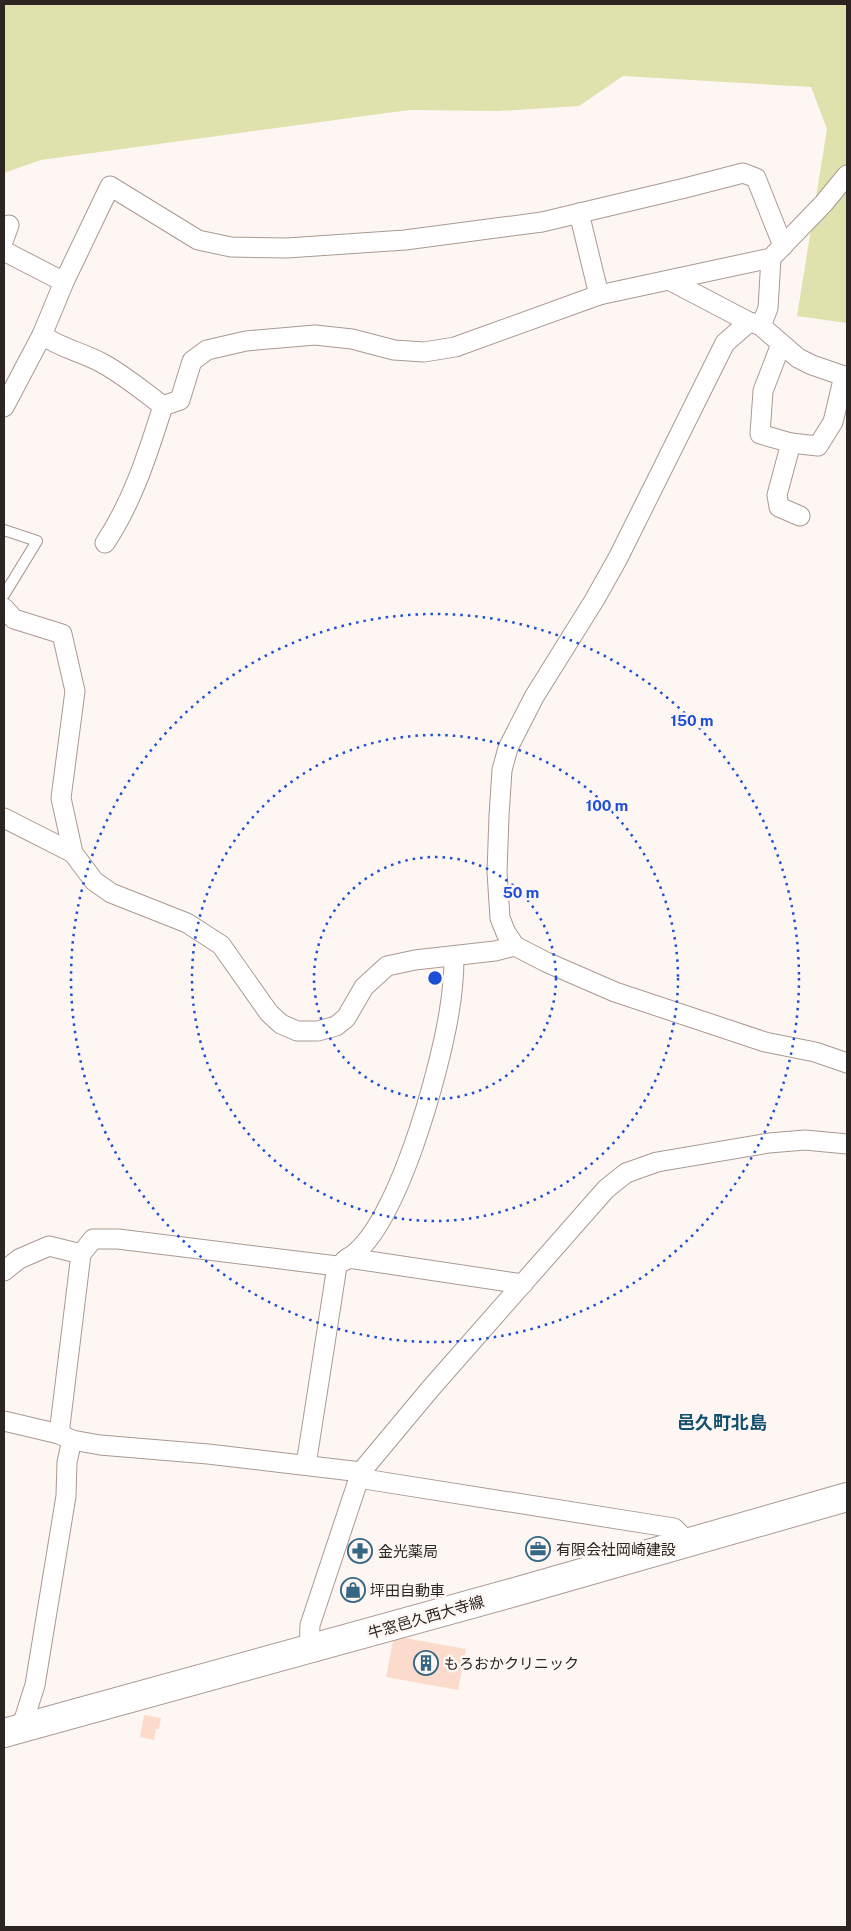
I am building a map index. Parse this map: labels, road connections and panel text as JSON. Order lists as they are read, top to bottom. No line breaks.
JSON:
{"streets":{"main road":["牛窓邑久西大寺線"]},"districts":["邑久町北島"],"places":{"office":["有限会社岡崎建設"],"pharmacy":["金光薬局"],"shop":["坪田自動車"],"building":["もろおかクリニック"]},"rings":["150 m","100 m","50 m"]}
